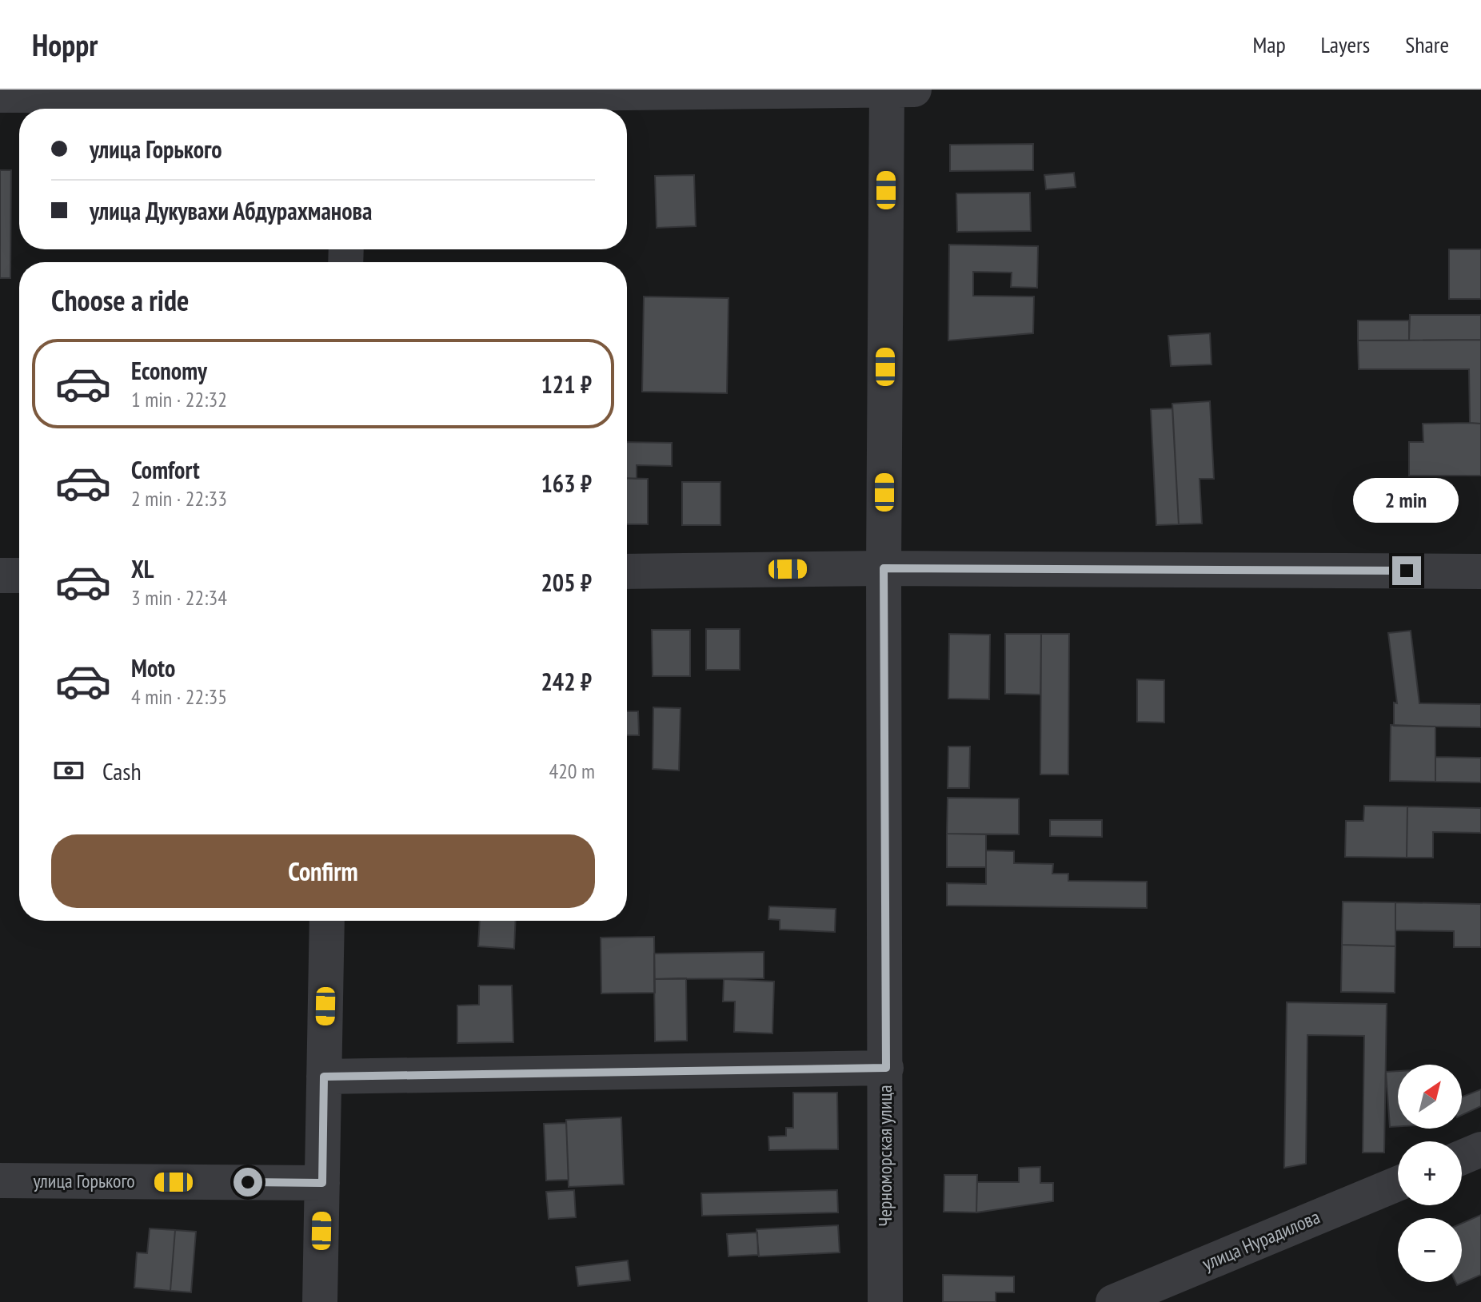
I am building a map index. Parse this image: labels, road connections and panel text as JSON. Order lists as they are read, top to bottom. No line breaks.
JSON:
{"streets":{"street":["Черноморская улица","улица Горького","улица Нурадилова"]},"north":"top right","page":{"header":"Hoppr","nav":["Map","Layers","Share"],"banner":["улица Горького","улица Дукувахи Абдурахманова"],"heading":"Choose a ride","list":[{"name":"Economy","note":"1 min · 22:32","value":"121 ₽"},{"name":"Comfort","note":"2 min · 22:33","value":"163 ₽"},{"name":"XL","note":"3 min · 22:34","value":"205 ₽"},{"name":"Moto","note":"4 min · 22:35","value":"242 ₽"}],"bubble":"2 min","pay":["Cash","420 m"],"buttons":"Confirm","map_buttons":["+","−"]}}
